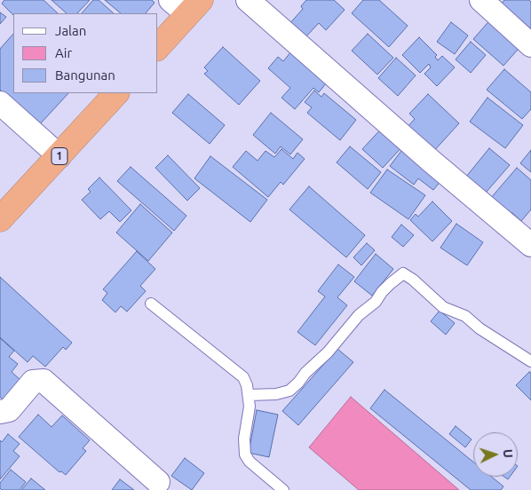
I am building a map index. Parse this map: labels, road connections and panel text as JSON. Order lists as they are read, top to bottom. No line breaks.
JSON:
{"streets":{"highway":["1"]},"legend":["Jalan","Air","Bangunan"],"north":"right"}
